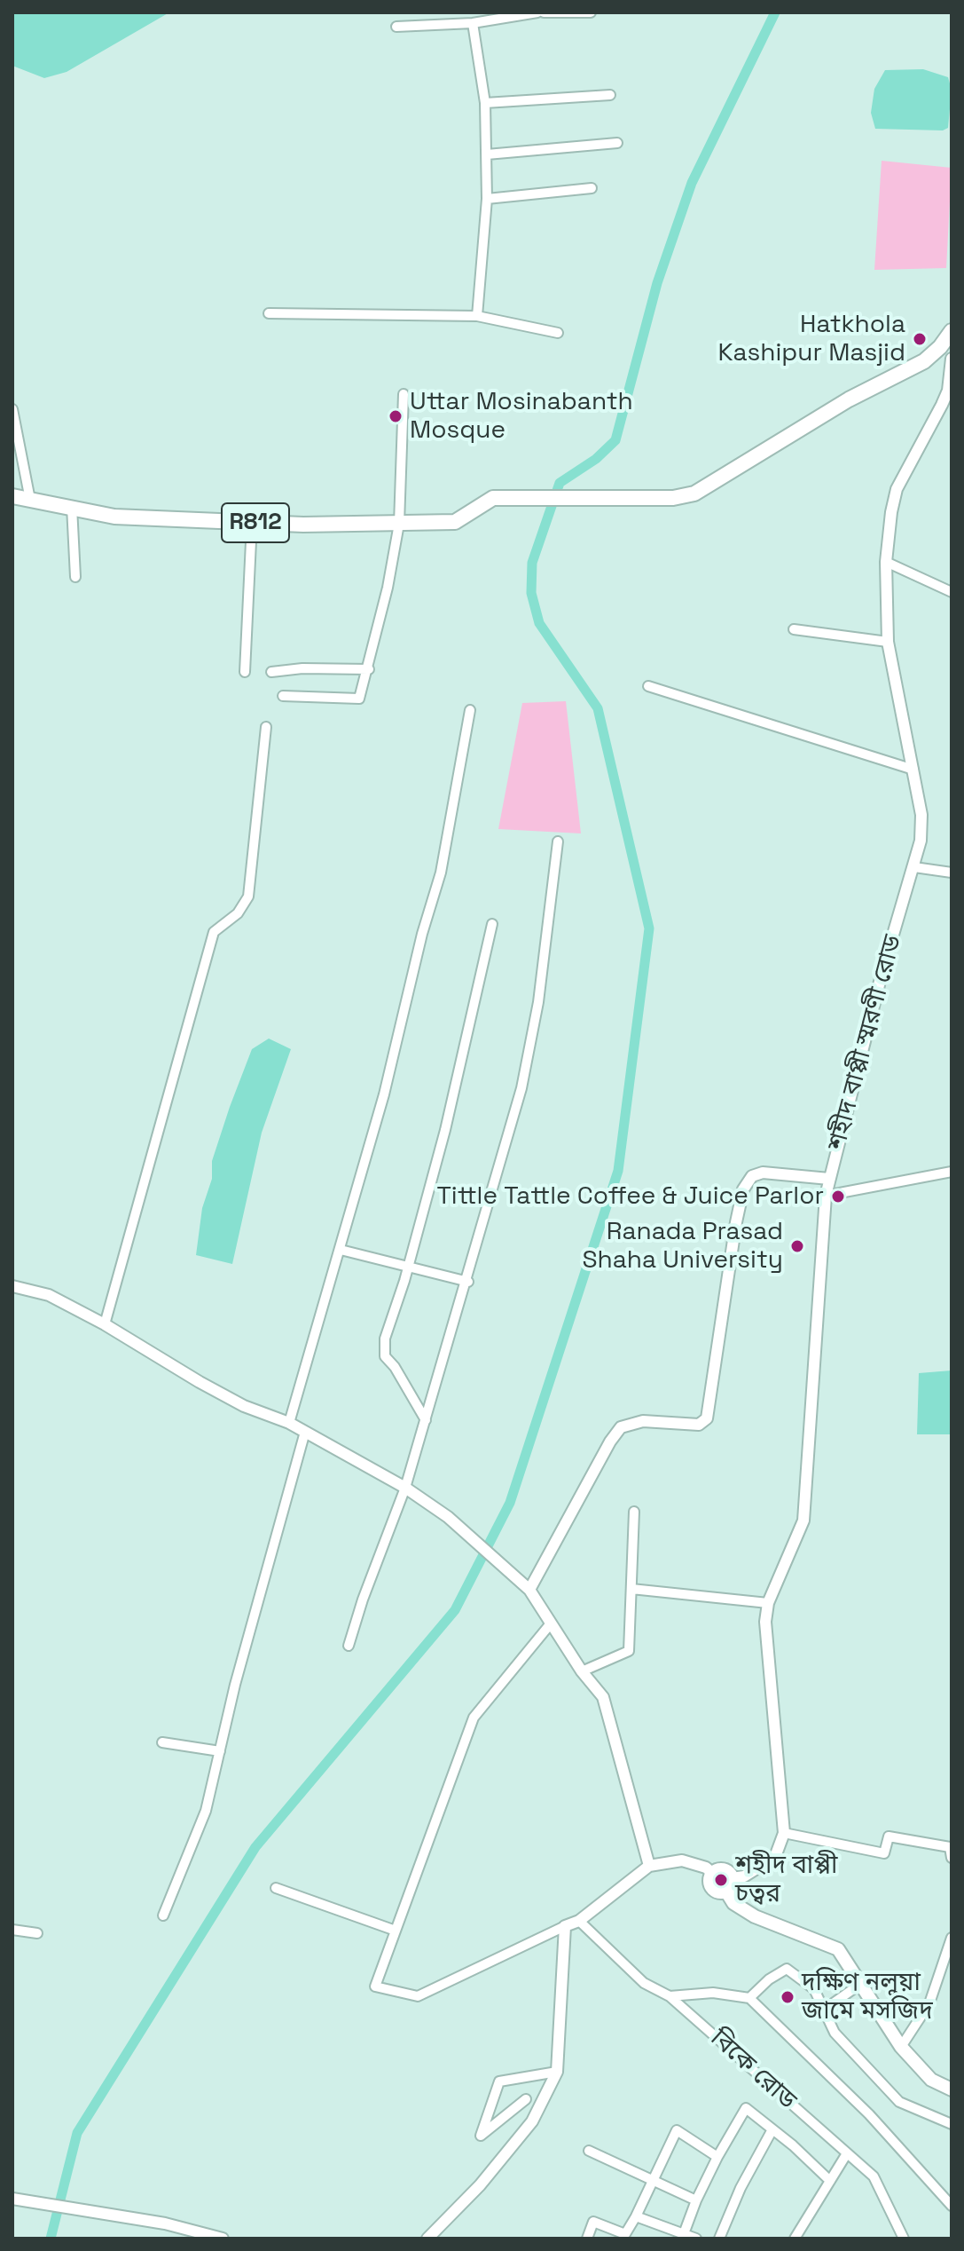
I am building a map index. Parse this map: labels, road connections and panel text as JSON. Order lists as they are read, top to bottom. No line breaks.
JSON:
{"streets":{"main road":["R812"],"street":["শহীদ বাপ্পী স্মরণী রোড","বিকে রোড"]},"places":["Hatkhola Kashipur Masjid","Uttar Mosinabanth Mosque","Tittle Tattle Coffee & Juice Parlor","Ranada Prasad Shaha University","শহীদ বাপ্পী চত্বর","দক্ষিণ নলুয়া জামে মসজিদ"]}
